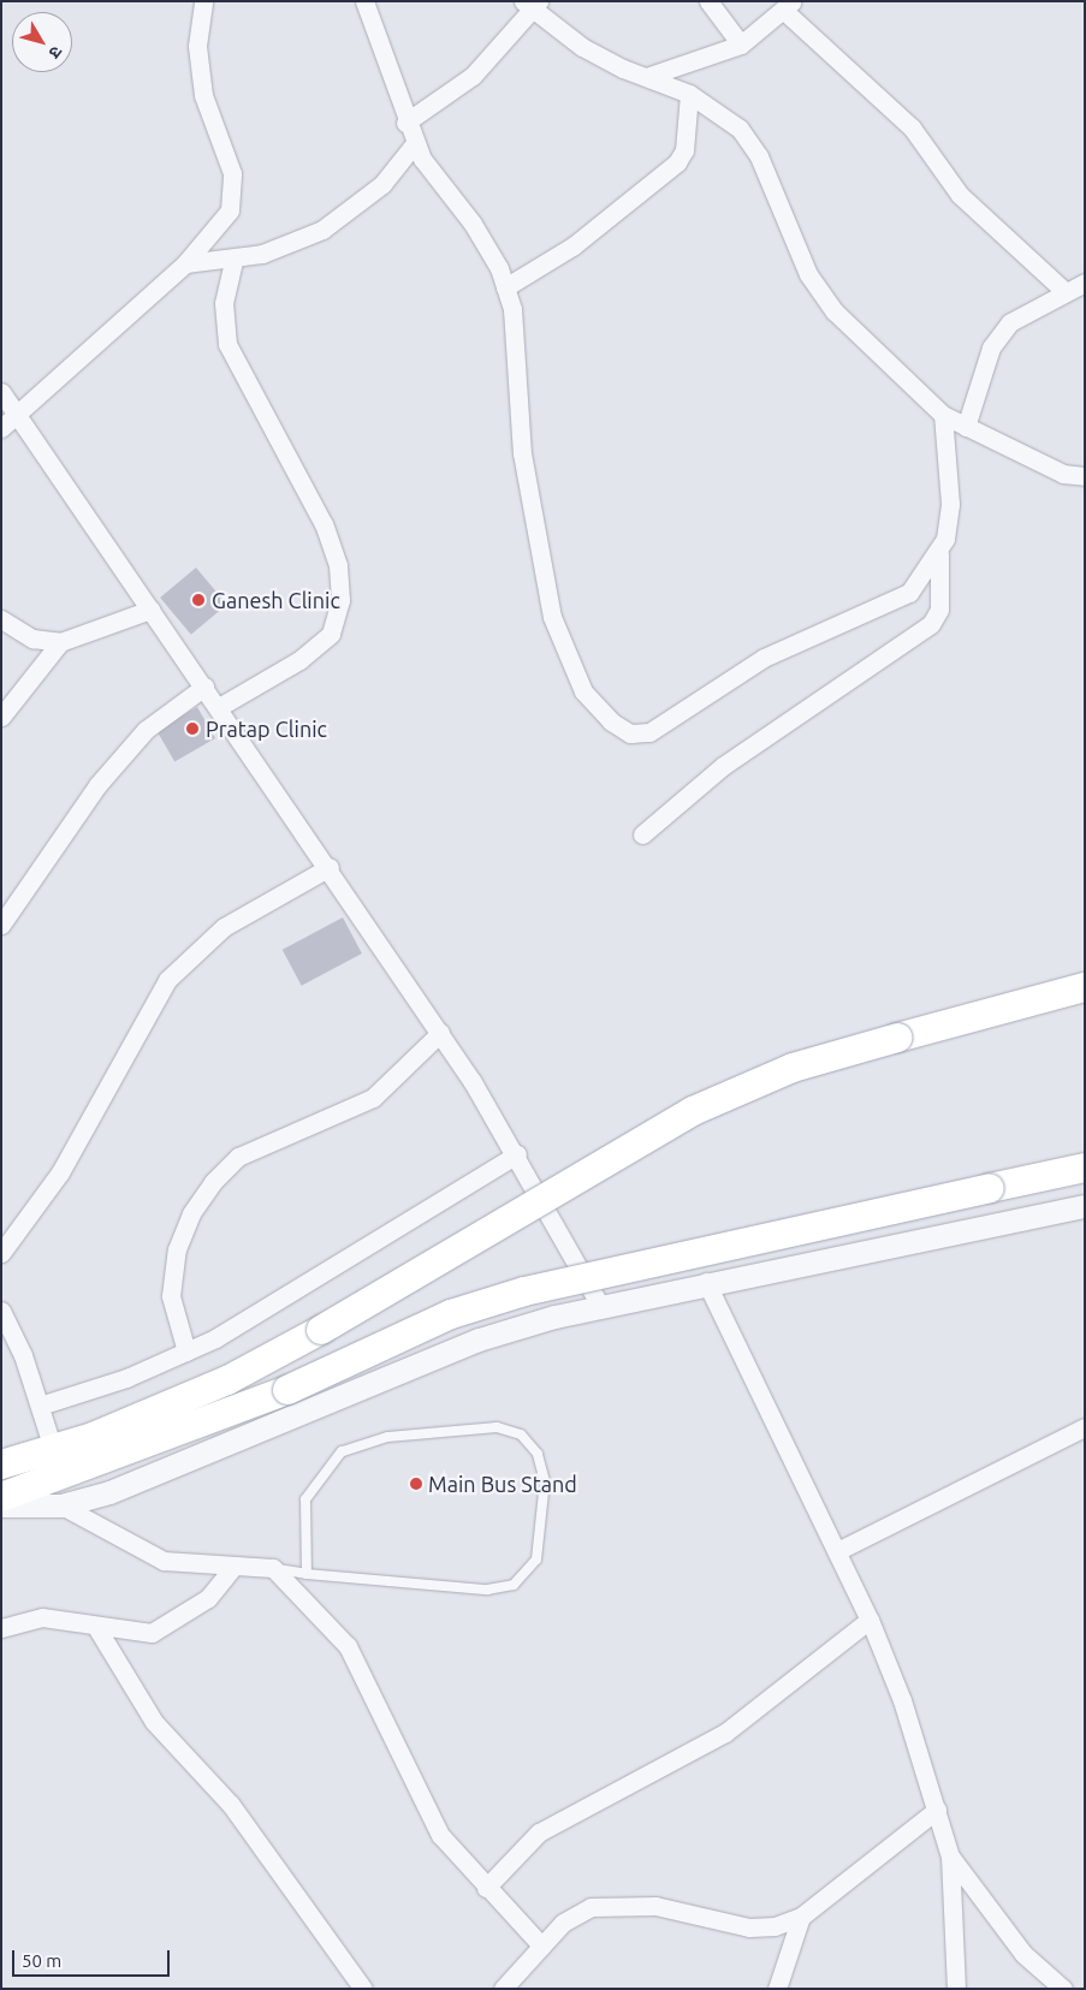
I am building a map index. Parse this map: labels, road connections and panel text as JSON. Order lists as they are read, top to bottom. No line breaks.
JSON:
{"places":["Ganesh Clinic","Pratap Clinic","Main Bus Stand"],"scale_bar":"50 m","north":"bottom right"}
